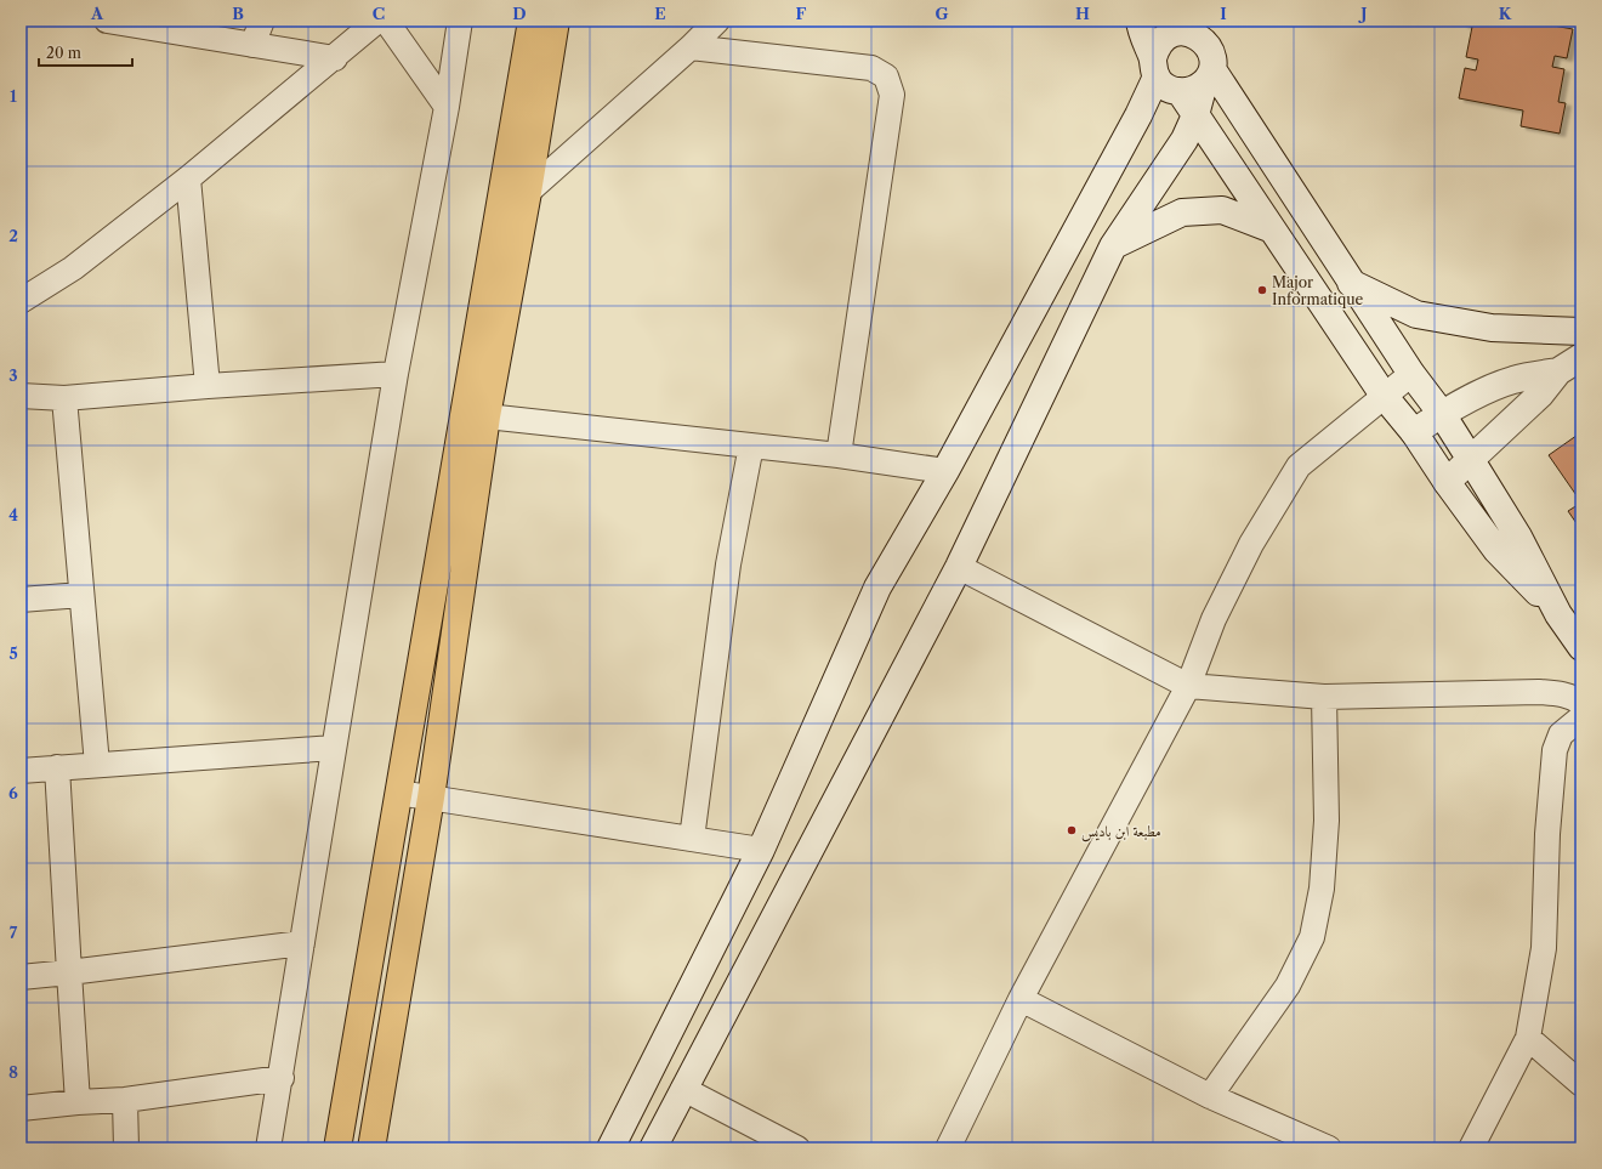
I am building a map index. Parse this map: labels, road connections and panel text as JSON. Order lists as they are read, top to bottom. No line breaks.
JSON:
{"places":["Major Informatique","مطبعة ابن باديس"],"scale_bar":"20 m","grid":{"columns":["A","B","C","D","E","F","G","H","I","J","K"],"rows":["1","2","3","4","5","6","7","8"]}}
